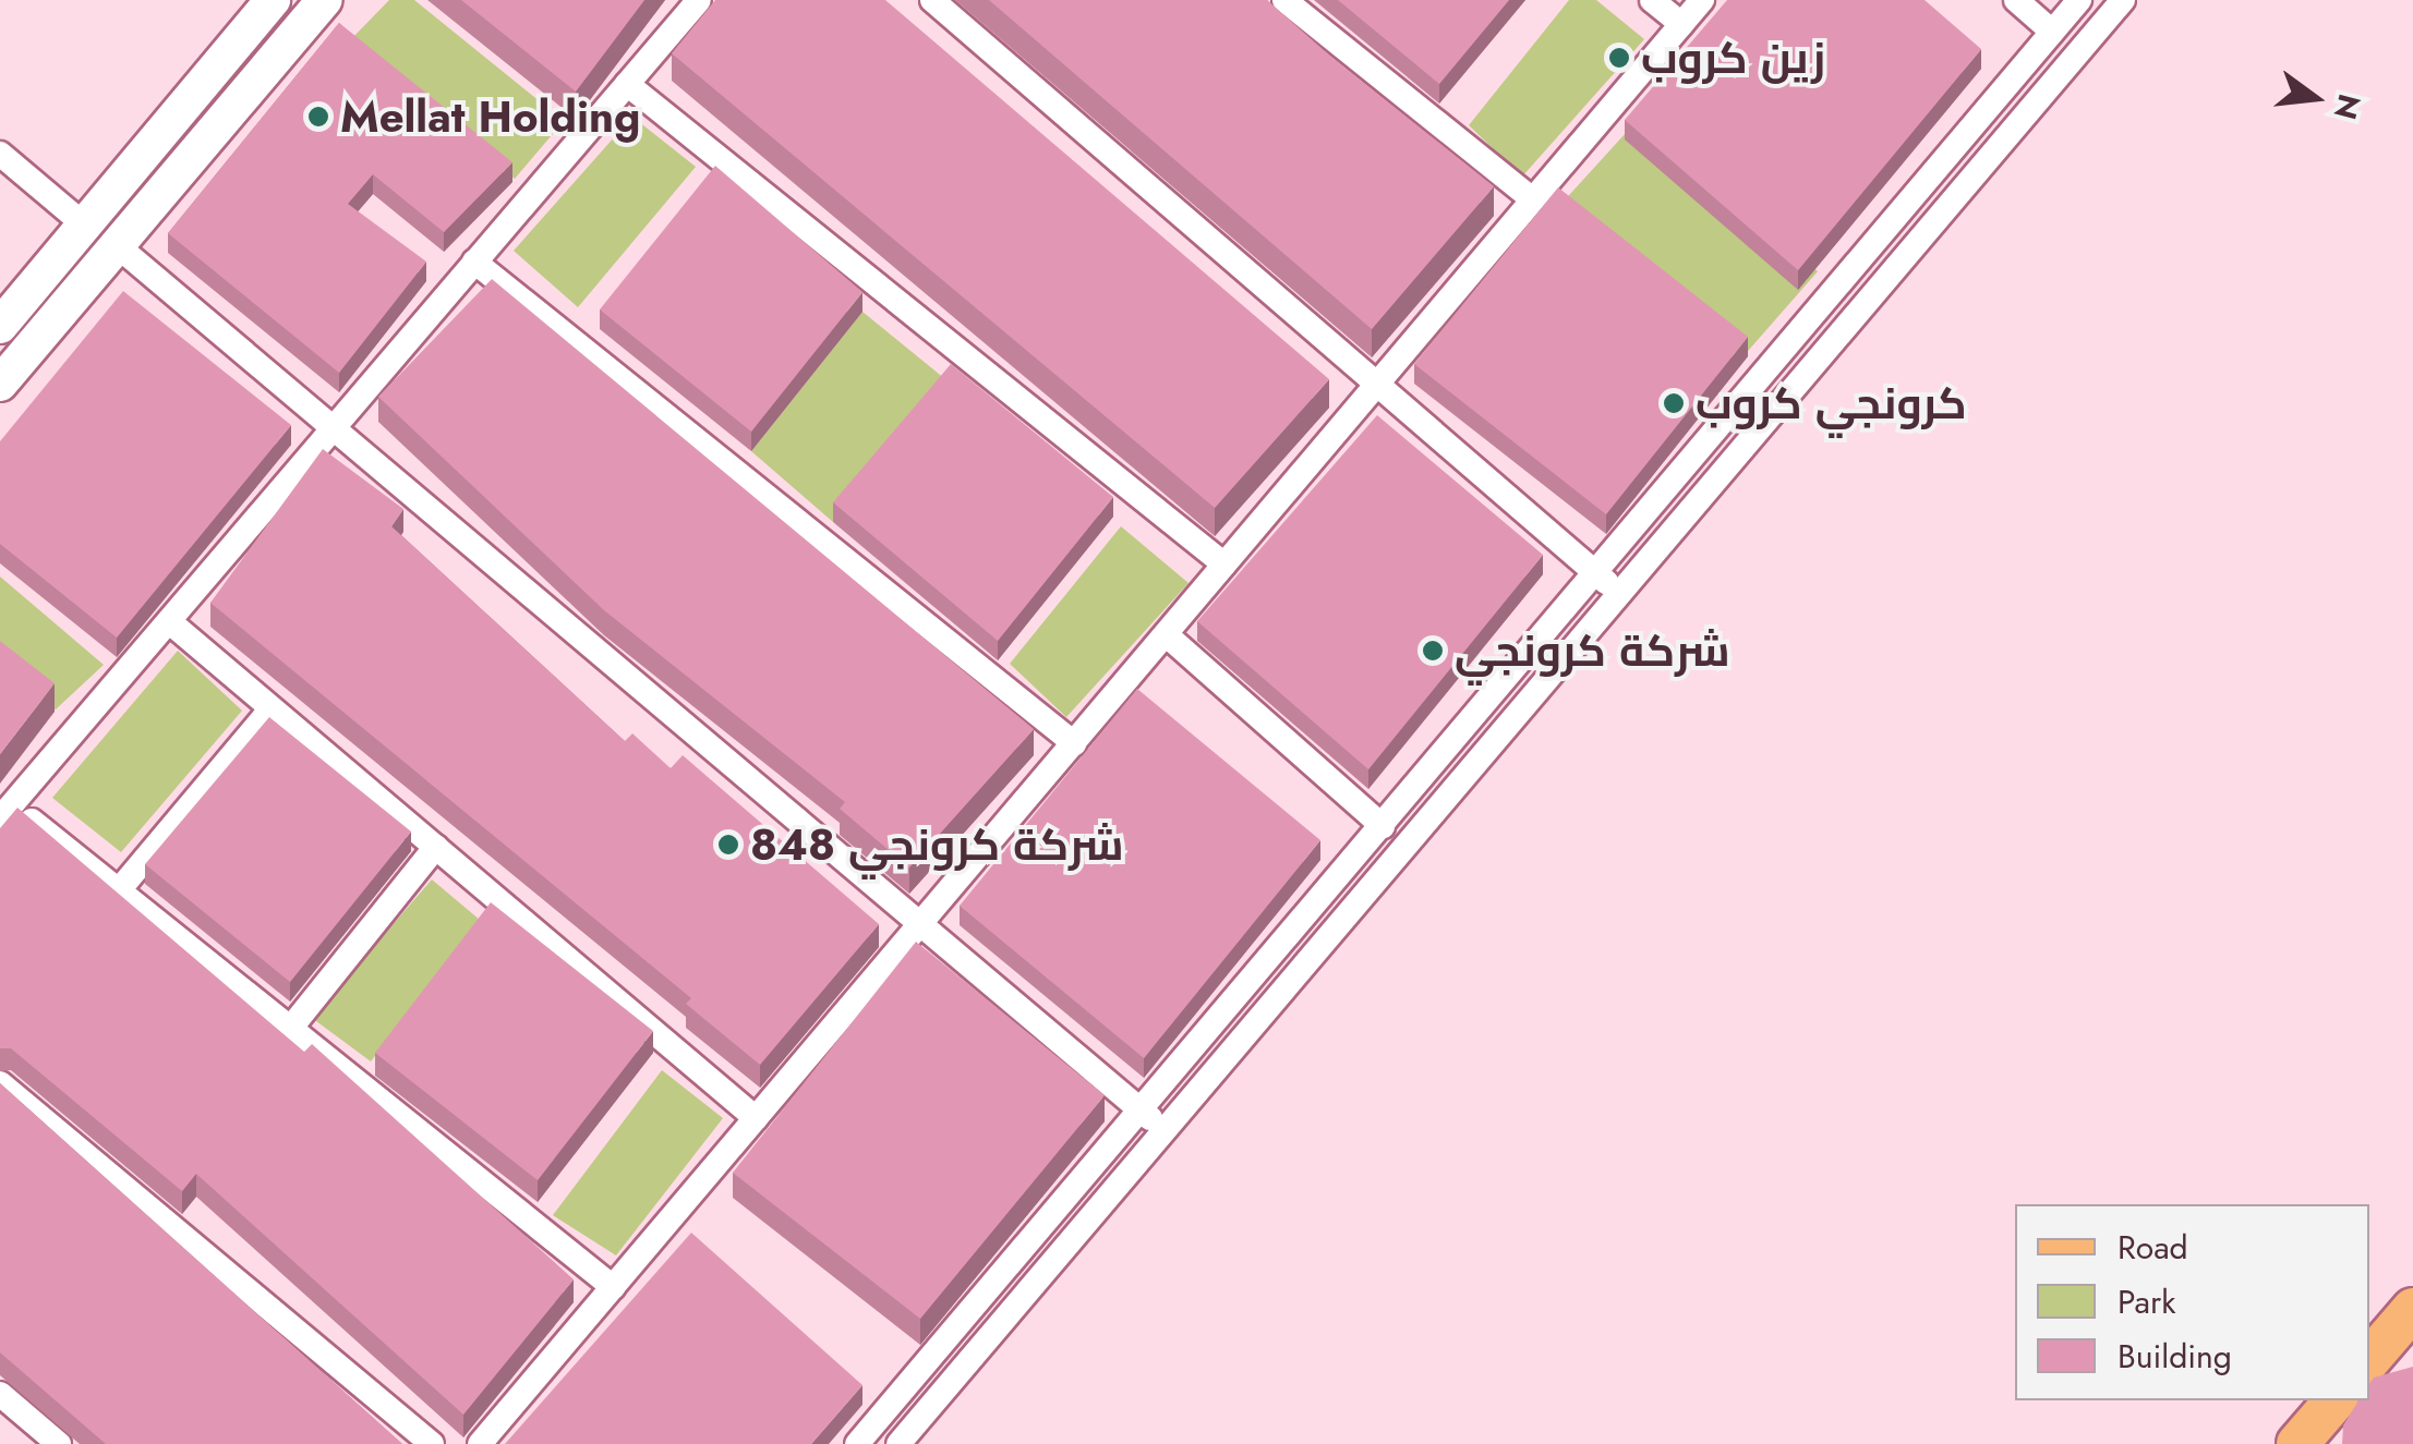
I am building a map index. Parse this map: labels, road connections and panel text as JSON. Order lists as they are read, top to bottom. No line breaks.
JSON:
{"places":["زين كروب","Mellat Holding","كرونجي كروب","شركة كرونجي","شركة كرونجي 848"],"legend":["Road","Park","Building"],"north":"right"}
